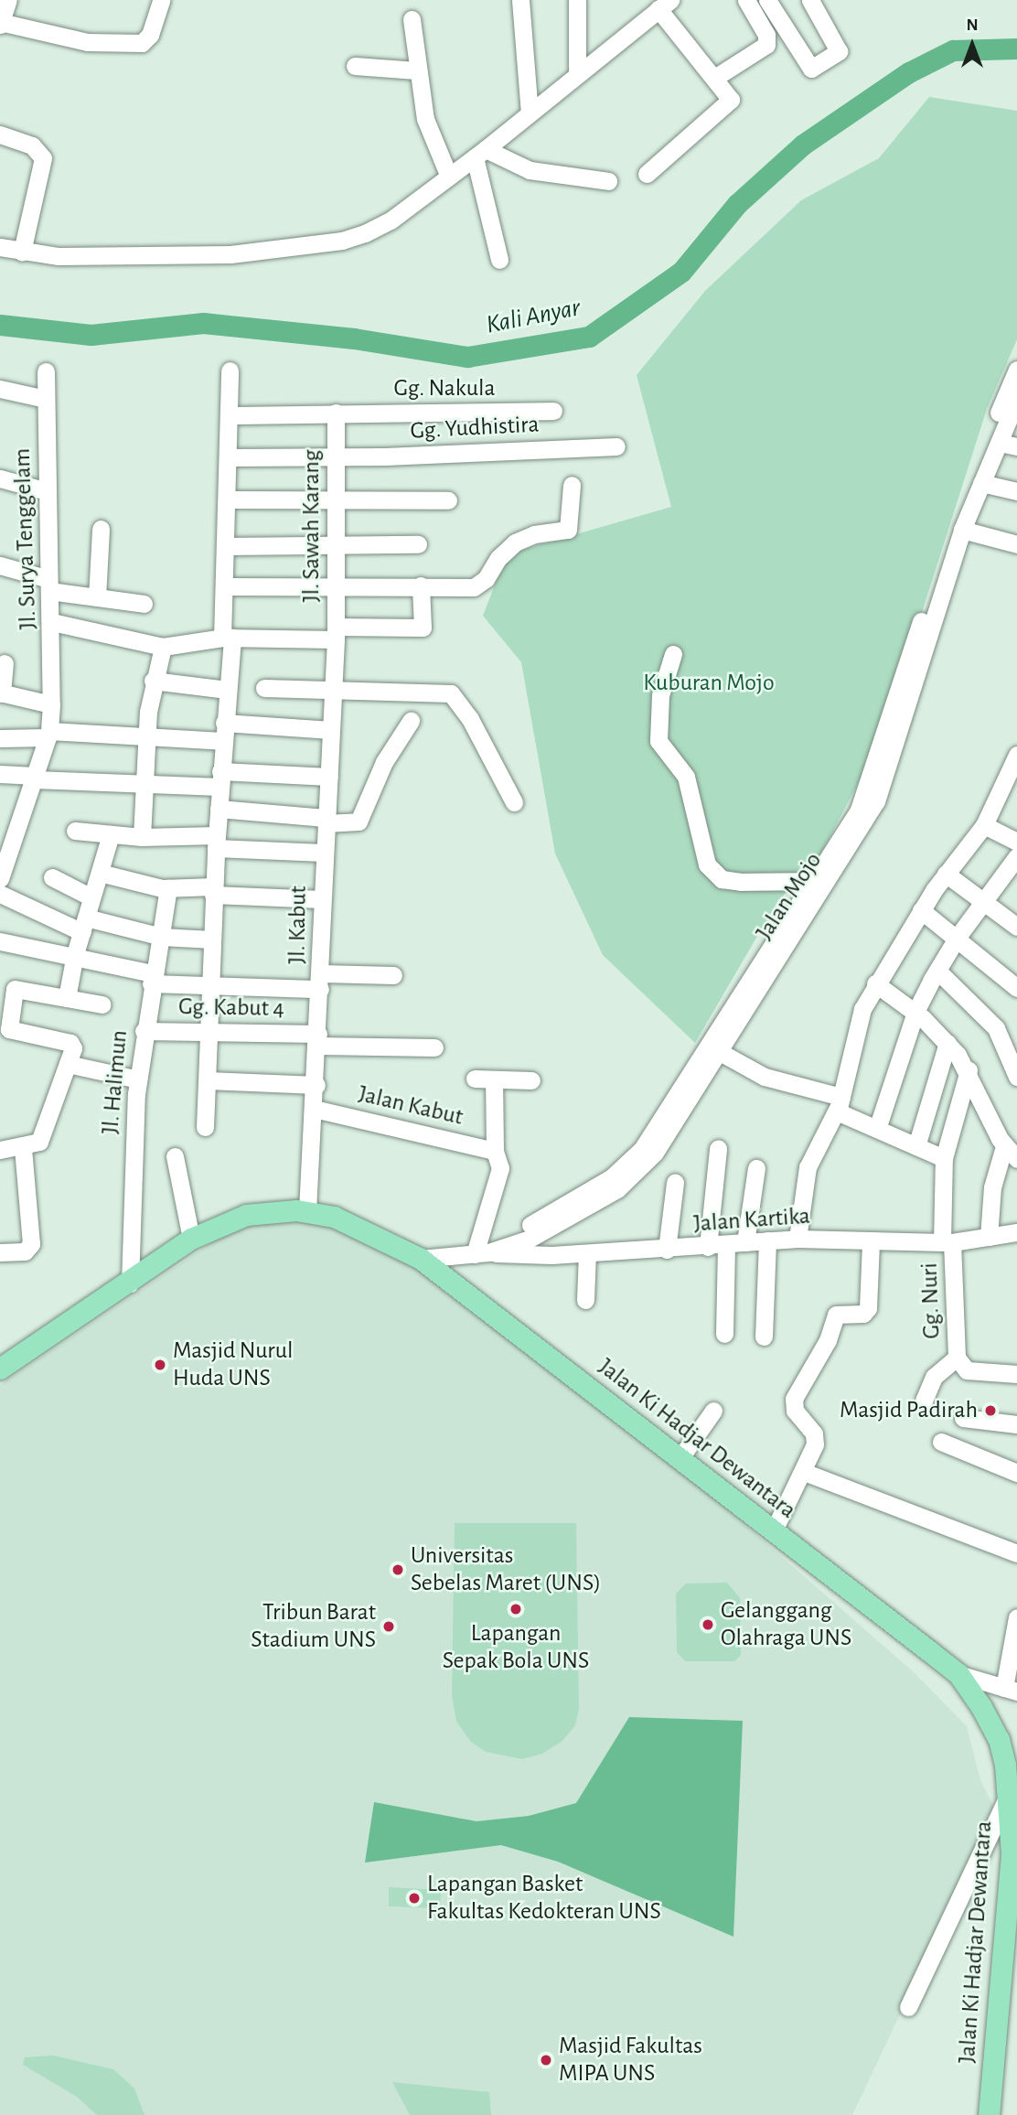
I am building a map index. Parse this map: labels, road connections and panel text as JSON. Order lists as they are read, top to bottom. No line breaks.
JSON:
{"streets":{"main road":["Jalan Ki Hadjar Dewantara"],"street":["Gg. Nakula","Gg. Yudhistira","Jl. Sawah Karang","Jl. Surya Tenggelam","Jalan Mojo","Jl. Kabut","Gg. Kabut 4","Jl. Halimun","Jalan Kabut","Jalan Kartika","Gg. Nuri"]},"crossings":[["Gg. Nakula","Jl. Sawah Karang"],["Gg. Yudhistira","Jl. Sawah Karang"],["Jl. Sawah Karang","Jl. Kabut"],["Jalan Mojo","Jalan Kartika"],["Jalan Mojo","Jalan Ki Hadjar Dewantara"],["Jl. Kabut","Gg. Kabut 4"],["Jl. Kabut","Jalan Kabut"],["Jl. Kabut","Jalan Ki Hadjar Dewantara"],["Gg. Kabut 4","Jl. Halimun"],["Jl. Halimun","Jalan Ki Hadjar Dewantara"],["Jalan Kartika","Gg. Nuri"]],"water":["Kali Anyar"],"parks":["Kuburan Mojo"],"places":["Masjid Nurul Huda UNS","Masjid Padirah","Universitas Sebelas Maret (UNS)","Lapangan Sepak Bola UNS","Gelanggang Olahraga UNS","Tribun Barat Stadium UNS","Lapangan Basket Fakultas Kedokteran UNS","Masjid Fakultas MIPA UNS"],"north":"top"}
